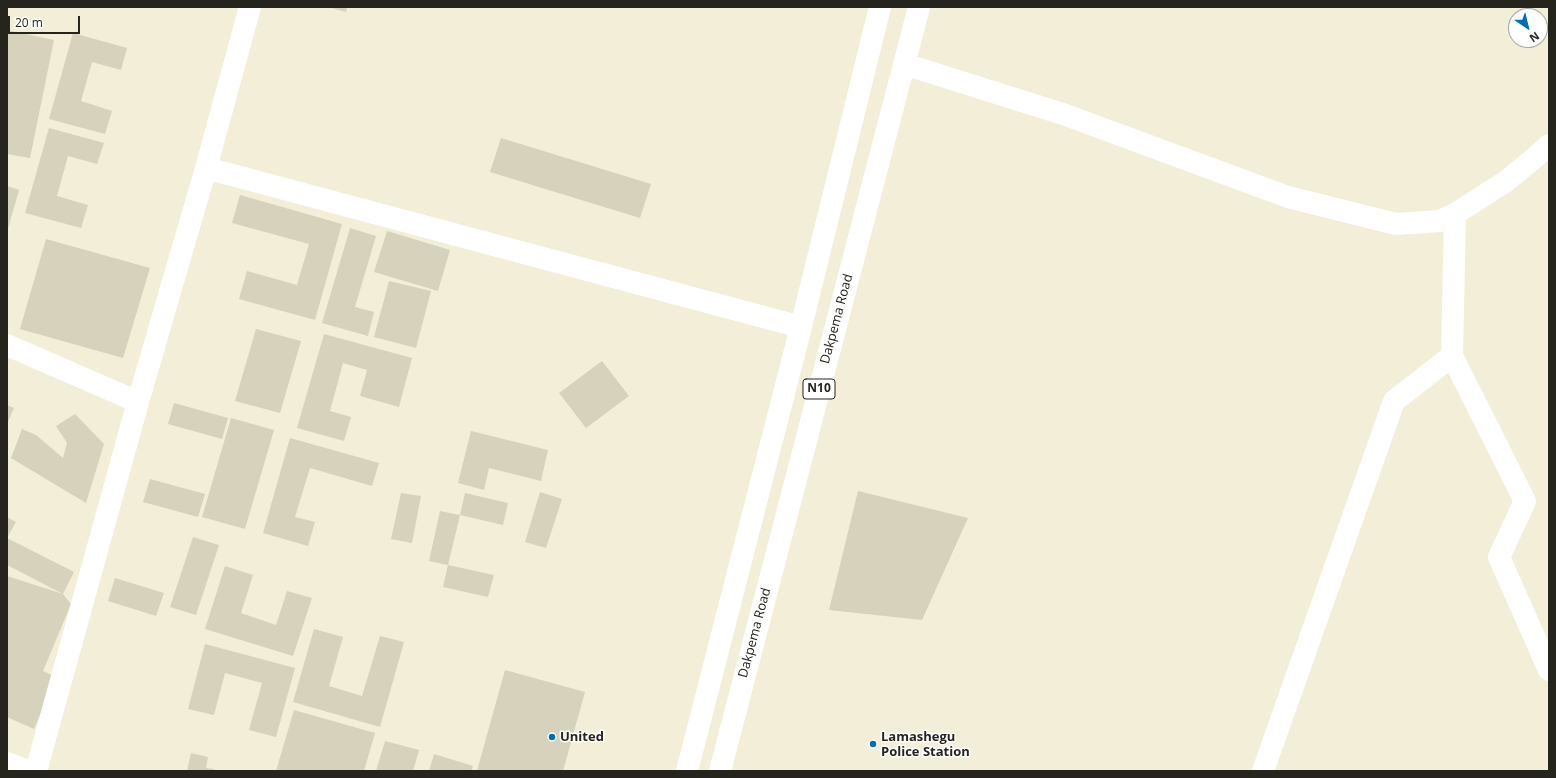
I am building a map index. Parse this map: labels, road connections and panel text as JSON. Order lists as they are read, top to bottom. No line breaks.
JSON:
{"streets":{"main road":["Dakpema Road","N10"]},"places":["United","Lamashegu Police Station"],"scale_bar":"20 m","north":"bottom right"}
